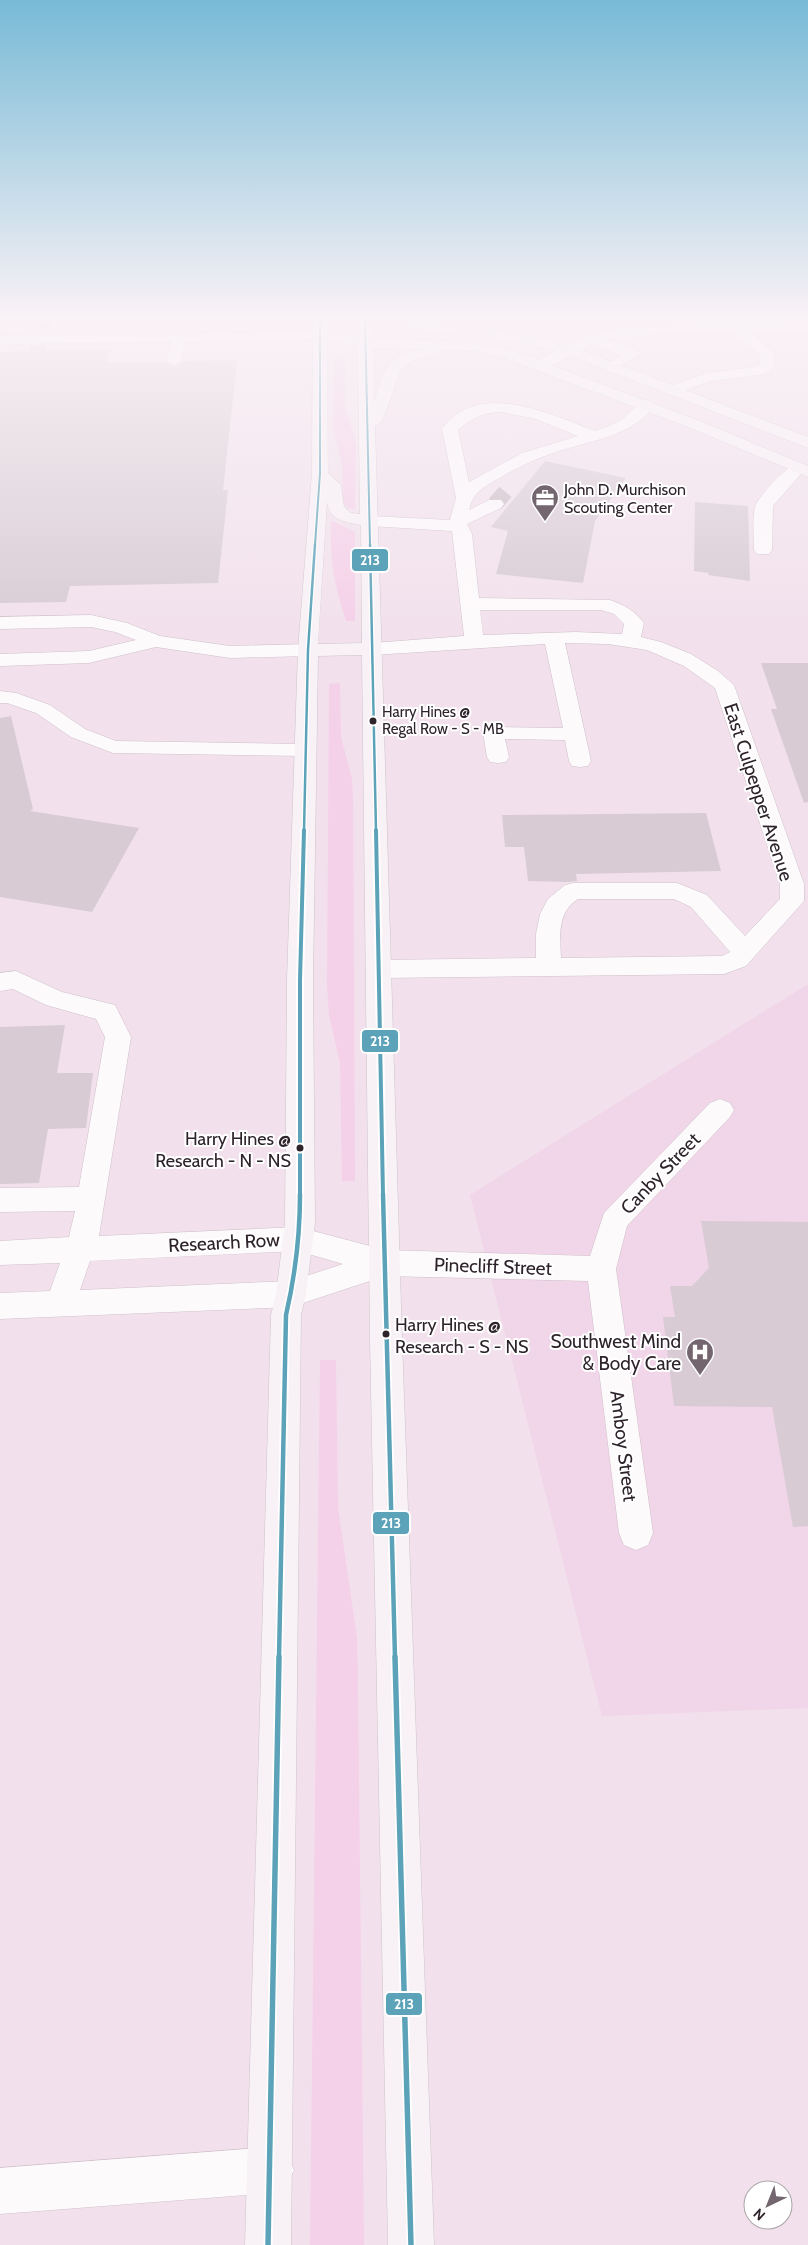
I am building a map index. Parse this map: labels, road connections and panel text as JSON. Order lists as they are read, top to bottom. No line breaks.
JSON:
{"streets":{"street":["East Culpepper Avenue","Canby Street","Research Row","Pinecliff Street","Amboy Street"]},"crossings":[["Canby Street","Pinecliff Street"],["Canby Street","Amboy Street"],["Research Row","Pinecliff Street"],["Pinecliff Street","Amboy Street"]],"places":{"office":["John D. Murchison Scouting Center"],"other":["Harry Hines @ Regal Row - S - MB","Harry Hines @ Research - N - NS","Harry Hines @ Research - S - NS"],"hospital":["Southwest Mind & Body Care"]},"lines":["transit line 213"],"north":"bottom left"}
